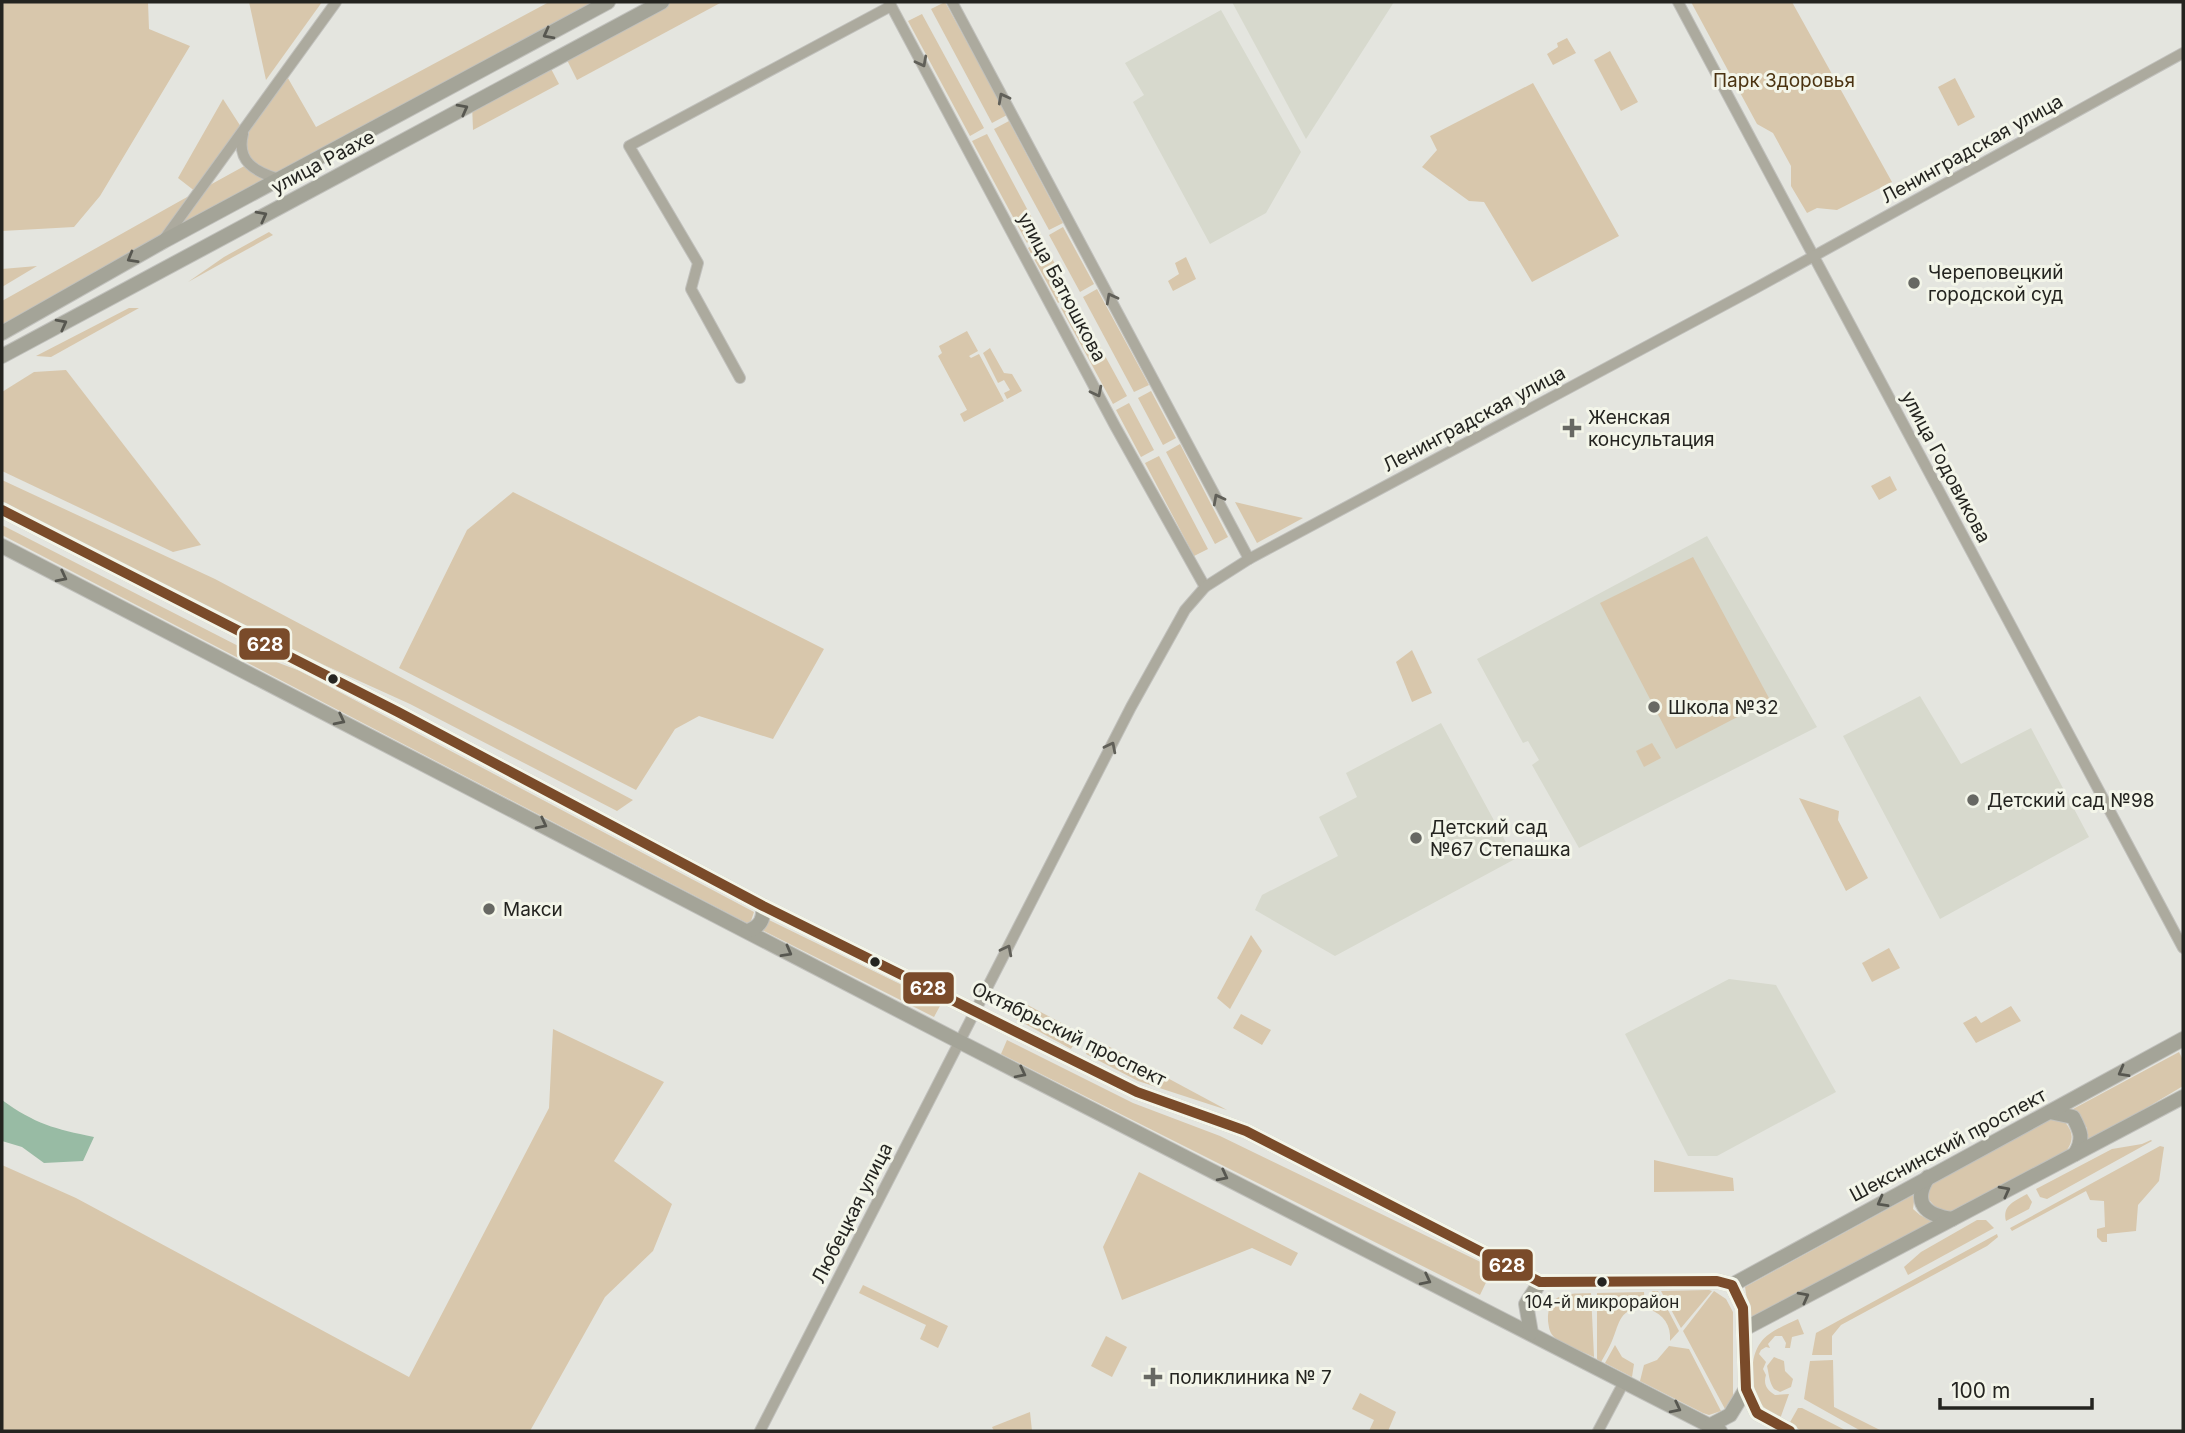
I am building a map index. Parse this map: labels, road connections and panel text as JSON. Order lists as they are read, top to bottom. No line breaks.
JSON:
{"streets":{"main road":["улица Раахе","Октябрьский проспект","Шекснинский проспект"],"street":["Ленинградская улица","улица Батюшкова","улица Годовикова","Любецкая улица"]},"crossings":[["Ленинградская улица","улица Батюшкова"],["Ленинградская улица","улица Годовикова"],["Ленинградская улица","Октябрьский проспект"],["Ленинградская улица","Любецкая улица"],["Октябрьский проспект","Шекснинский проспект"],["Октябрьский проспект","Любецкая улица"]],"parks":["Парк Здоровья"],"places":{"other":["Череповецкий городской суд","Школа №32","Детский сад №98","Детский сад №67 Степашка","Макси","104-й микрорайон"],"health":["Женская консультация","поликлиника № 7"]},"lines":["transit line 628"],"scale_bar":"100 m"}
